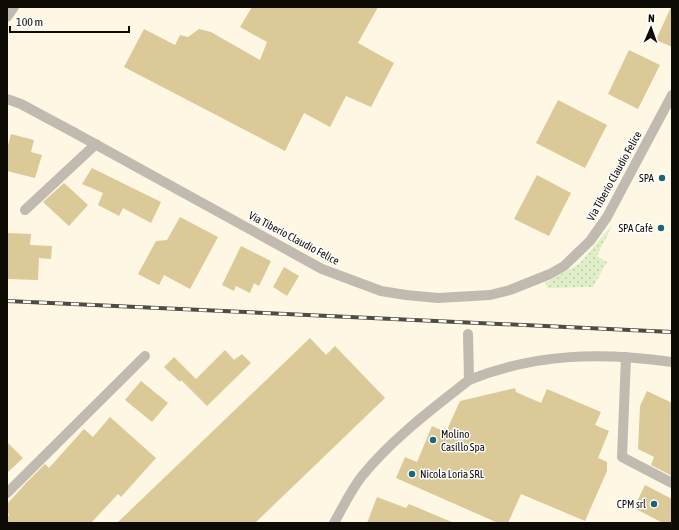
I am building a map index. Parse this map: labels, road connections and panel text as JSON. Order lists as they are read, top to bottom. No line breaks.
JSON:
{"streets":{"street":["Via Tiberio Claudio Felice"]},"places":["SPA","SPA Cafè","Molino Casillo Spa","Nicola Loria SRL","CPM srl"],"scale_bar":"100 m","north":"top"}
